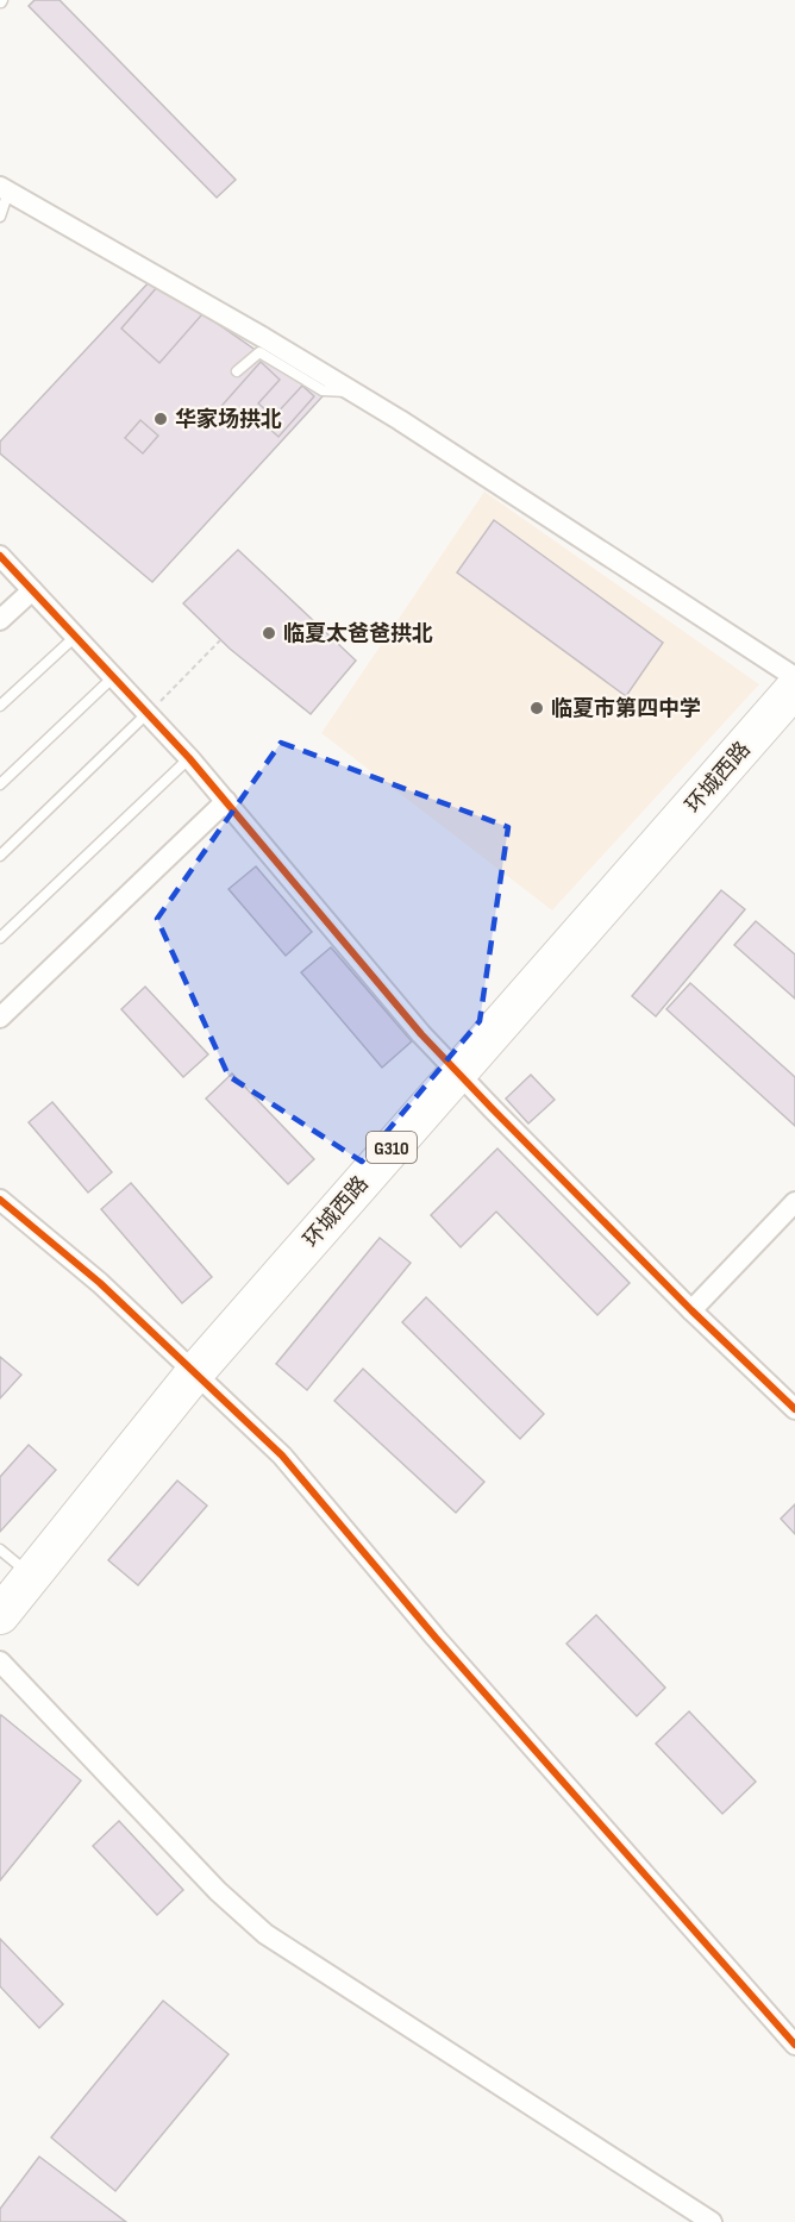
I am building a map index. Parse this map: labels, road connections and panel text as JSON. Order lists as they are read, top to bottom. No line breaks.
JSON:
{"streets":{"highway":["环城西路","G310"]},"places":["华家场拱北","临夏太爸爸拱北","临夏市第四中学"]}
